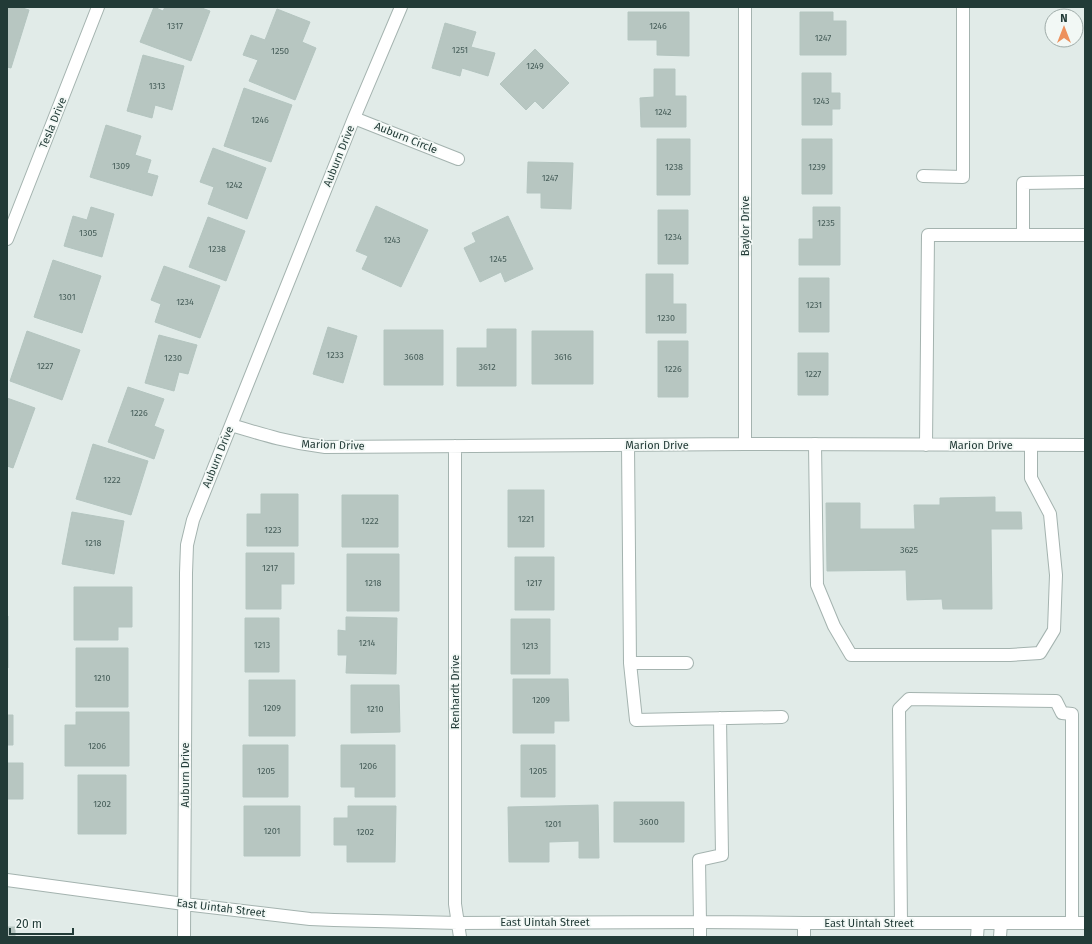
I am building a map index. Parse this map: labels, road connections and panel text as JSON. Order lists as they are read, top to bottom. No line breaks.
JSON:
{"streets":{"street":["Tesla Drive","Auburn Circle","Auburn Drive","Baylor Drive","Marion Drive","Renhardt Drive","East Uintah Street"]},"crossings":[["Auburn Circle","Auburn Drive"],["Auburn Drive","Marion Drive"],["Auburn Drive","East Uintah Street"],["Baylor Drive","Marion Drive"],["Marion Drive","Renhardt Drive"],["Renhardt Drive","East Uintah Street"]],"house_numbers":["1317","1246","1247","1251","1250","1249","1313","1243","1242","1246","1309","1238","1239","1247","1242","1235","1305","1234","1243","1238","1245","1301","1234","1231","1230","1233","3608","3616","1230","1227","3612","1226","1227","1226","1222","1221","1222","1223","1218","3625","1217","1218","1217","1214","1213","1213","1210","1209","1209","1210","1206","1206","1205","1205","1202","3600","1201","1201","1202"],"scale_bar":"20 m","north":"top"}
